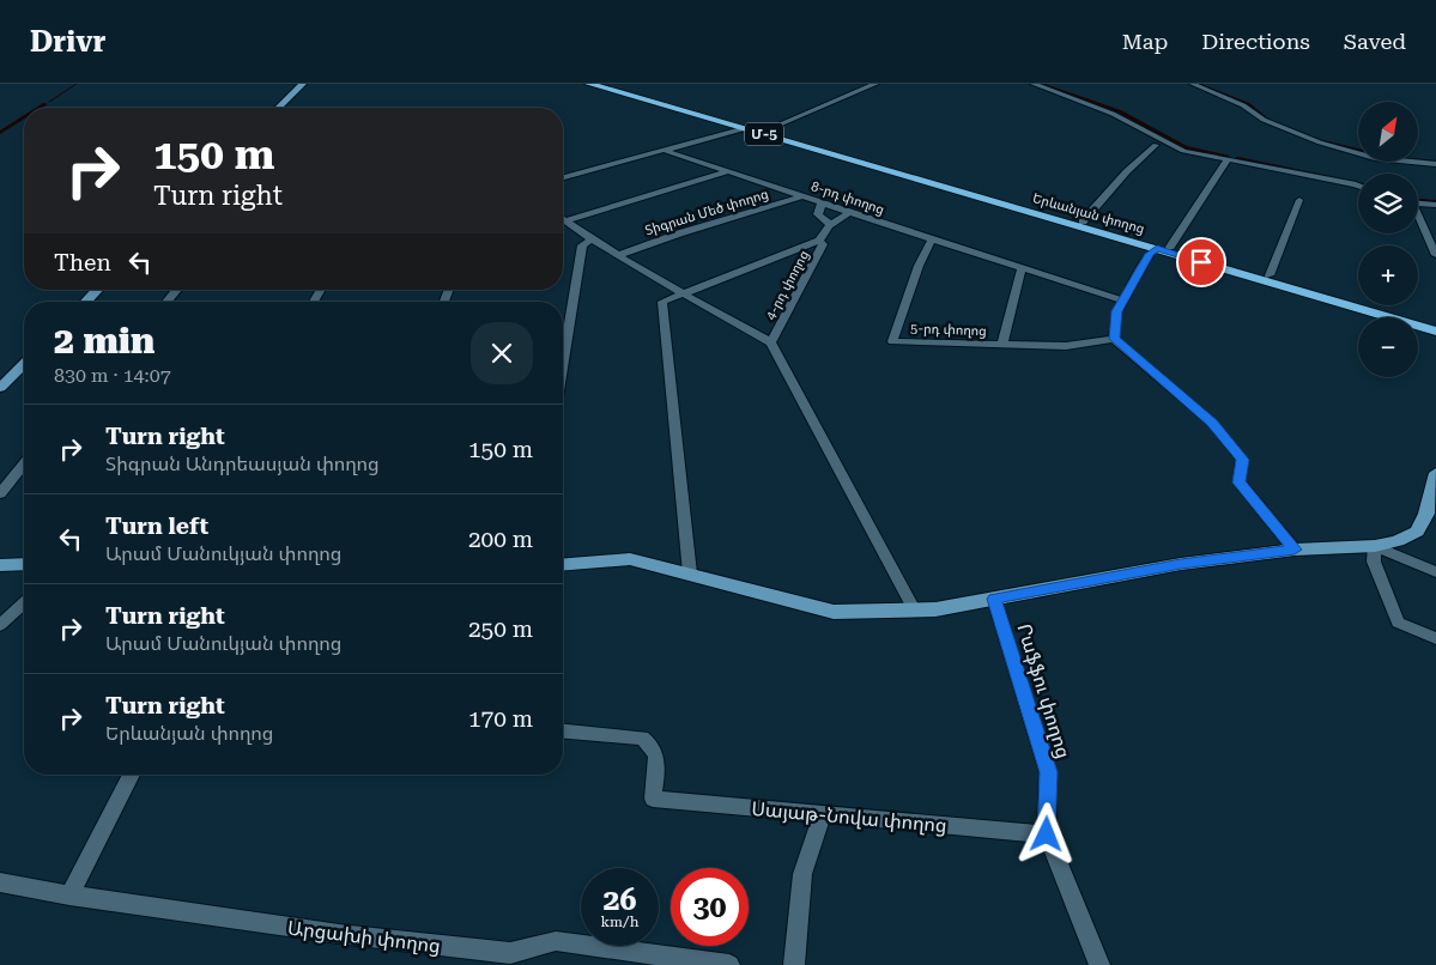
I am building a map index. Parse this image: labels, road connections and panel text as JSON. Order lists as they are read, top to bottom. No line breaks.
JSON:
{"streets":{"highway":["Մ-5","Երևանյան փողոց"],"street":["8-րդ փողոց","Տիգրան Մեծ փողոց","4-րդ փողոց","5-րդ փողոց","Րաֆֆու փողոց","Սայաթ-Նովա փողոց","Արցախի փողոց"]},"crossings":[["Մ-5","Երևանյան փողոց"],["8-րդ փողոց","Տիգրան Մեծ փողոց"],["8-րդ փողոց","5-րդ փողոց"],["Րաֆֆու փողոց","Սայաթ-Նովա փողոց"]],"north":"top right","page":{"header":"Drivr","nav":["Map","Directions","Saved"],"map_buttons":["+","−"],"turn":["150 m","Turn right"],"then":"Then","heading":["2 min","830 m · 14:07"],"list":[{"name":"Turn right","note":"Տիգրան Անդրեասյան փողոց","value":"150 m"},{"name":"Turn left","note":"Արամ Մանուկյան փողոց","value":"200 m"},{"name":"Turn right","note":"Արամ Մանուկյան փողոց","value":"250 m"},{"name":"Turn right","note":"Երևանյան փողոց","value":"170 m"}],"speed":"26 km/h","limit":"30"}}
